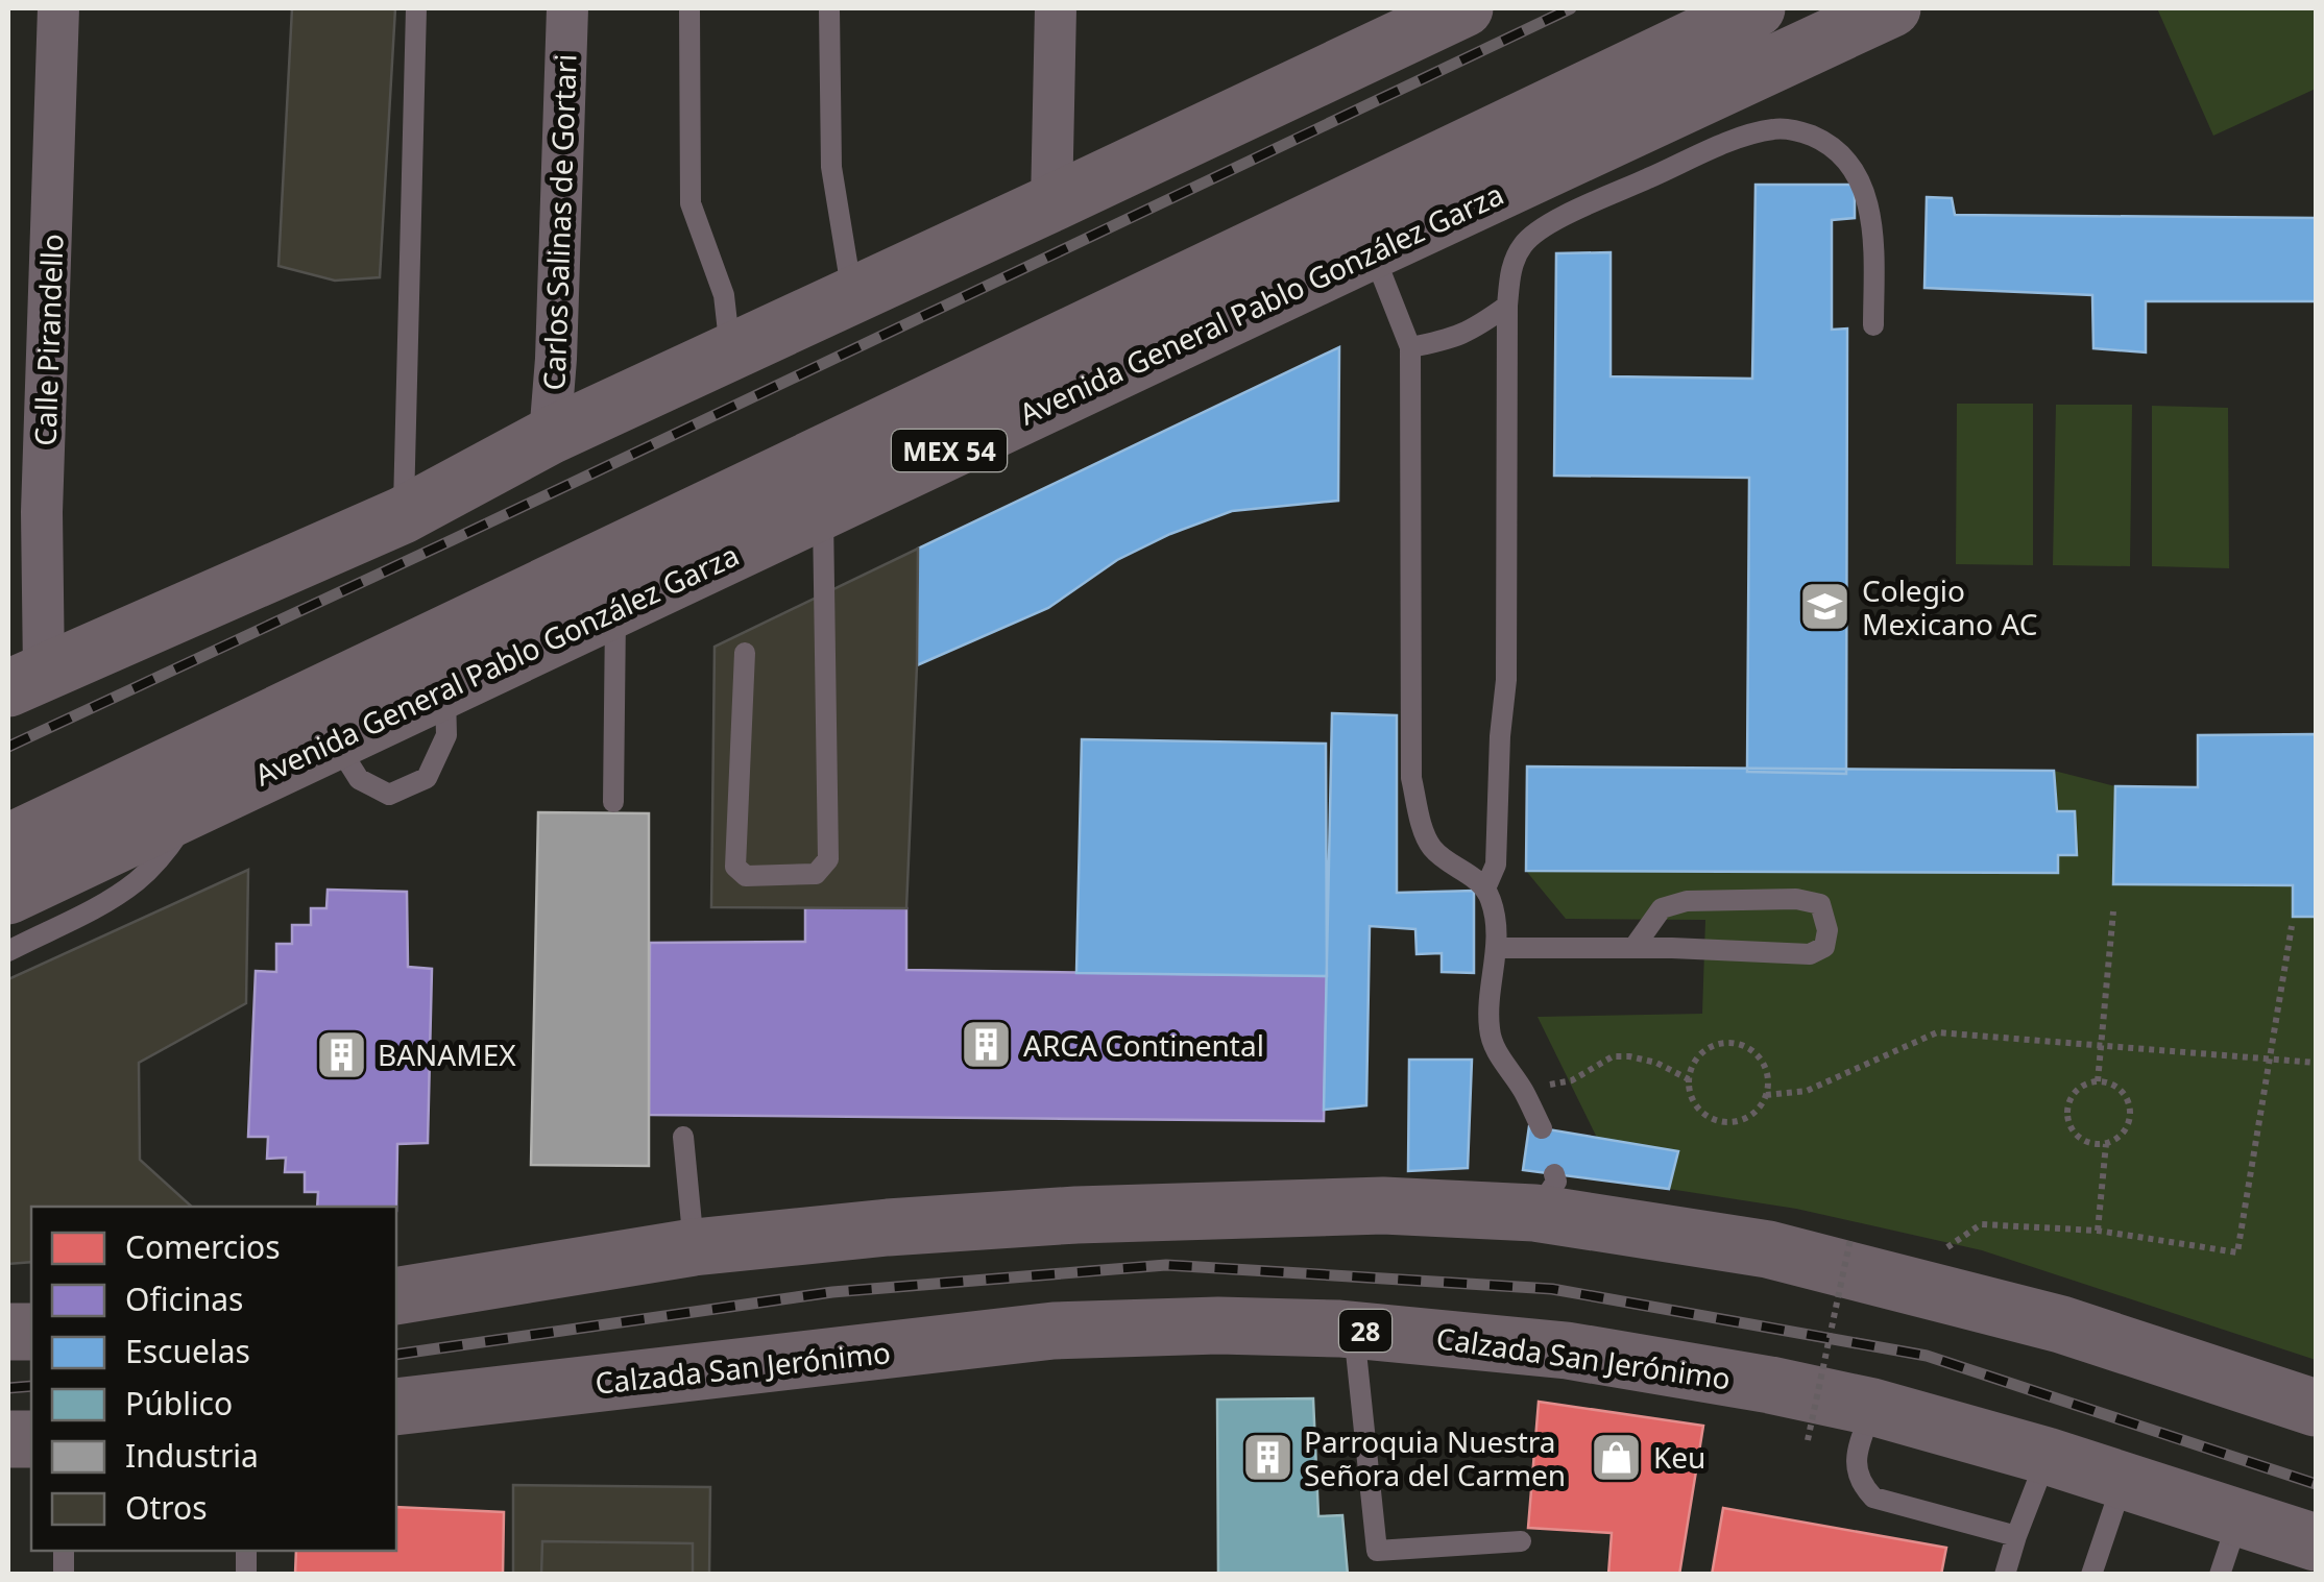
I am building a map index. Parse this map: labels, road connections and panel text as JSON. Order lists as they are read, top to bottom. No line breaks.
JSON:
{"streets":{"main road":["Avenida General Pablo González Garza","MEX 54","28","Calzada San Jerónimo"],"street":["Carlos Salinas de Gortari","Calle Pirandello"]},"places":{"school or university":["Colegio Mexicano AC"],"building":["ARCA Continental","BANAMEX","Parroquia Nuestra Señora del Carmen"],"shop":["Keu"]},"legend":["Comercios","Oficinas","Escuelas","Público","Industria","Otros"]}
